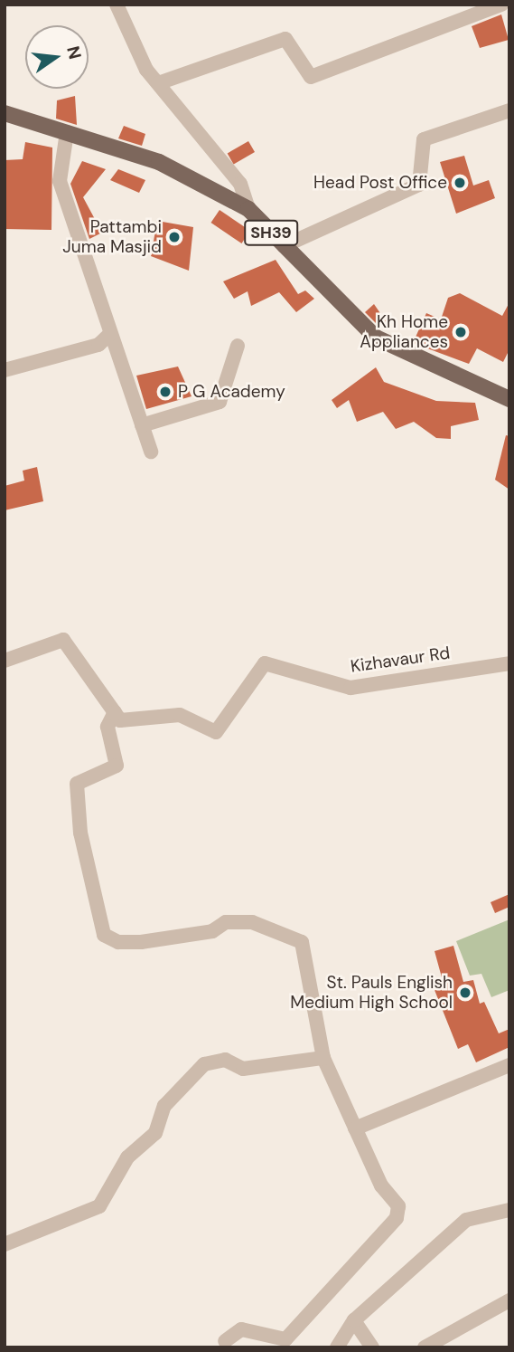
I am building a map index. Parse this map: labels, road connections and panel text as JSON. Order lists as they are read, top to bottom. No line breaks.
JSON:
{"streets":{"main road":["SH39"],"street":["Kizhavaur Rd"]},"places":["Head Post Office","Pattambi Juma Masjid","Kh Home Appliances","P G Academy","St. Pauls English Medium High School"],"north":"right"}
